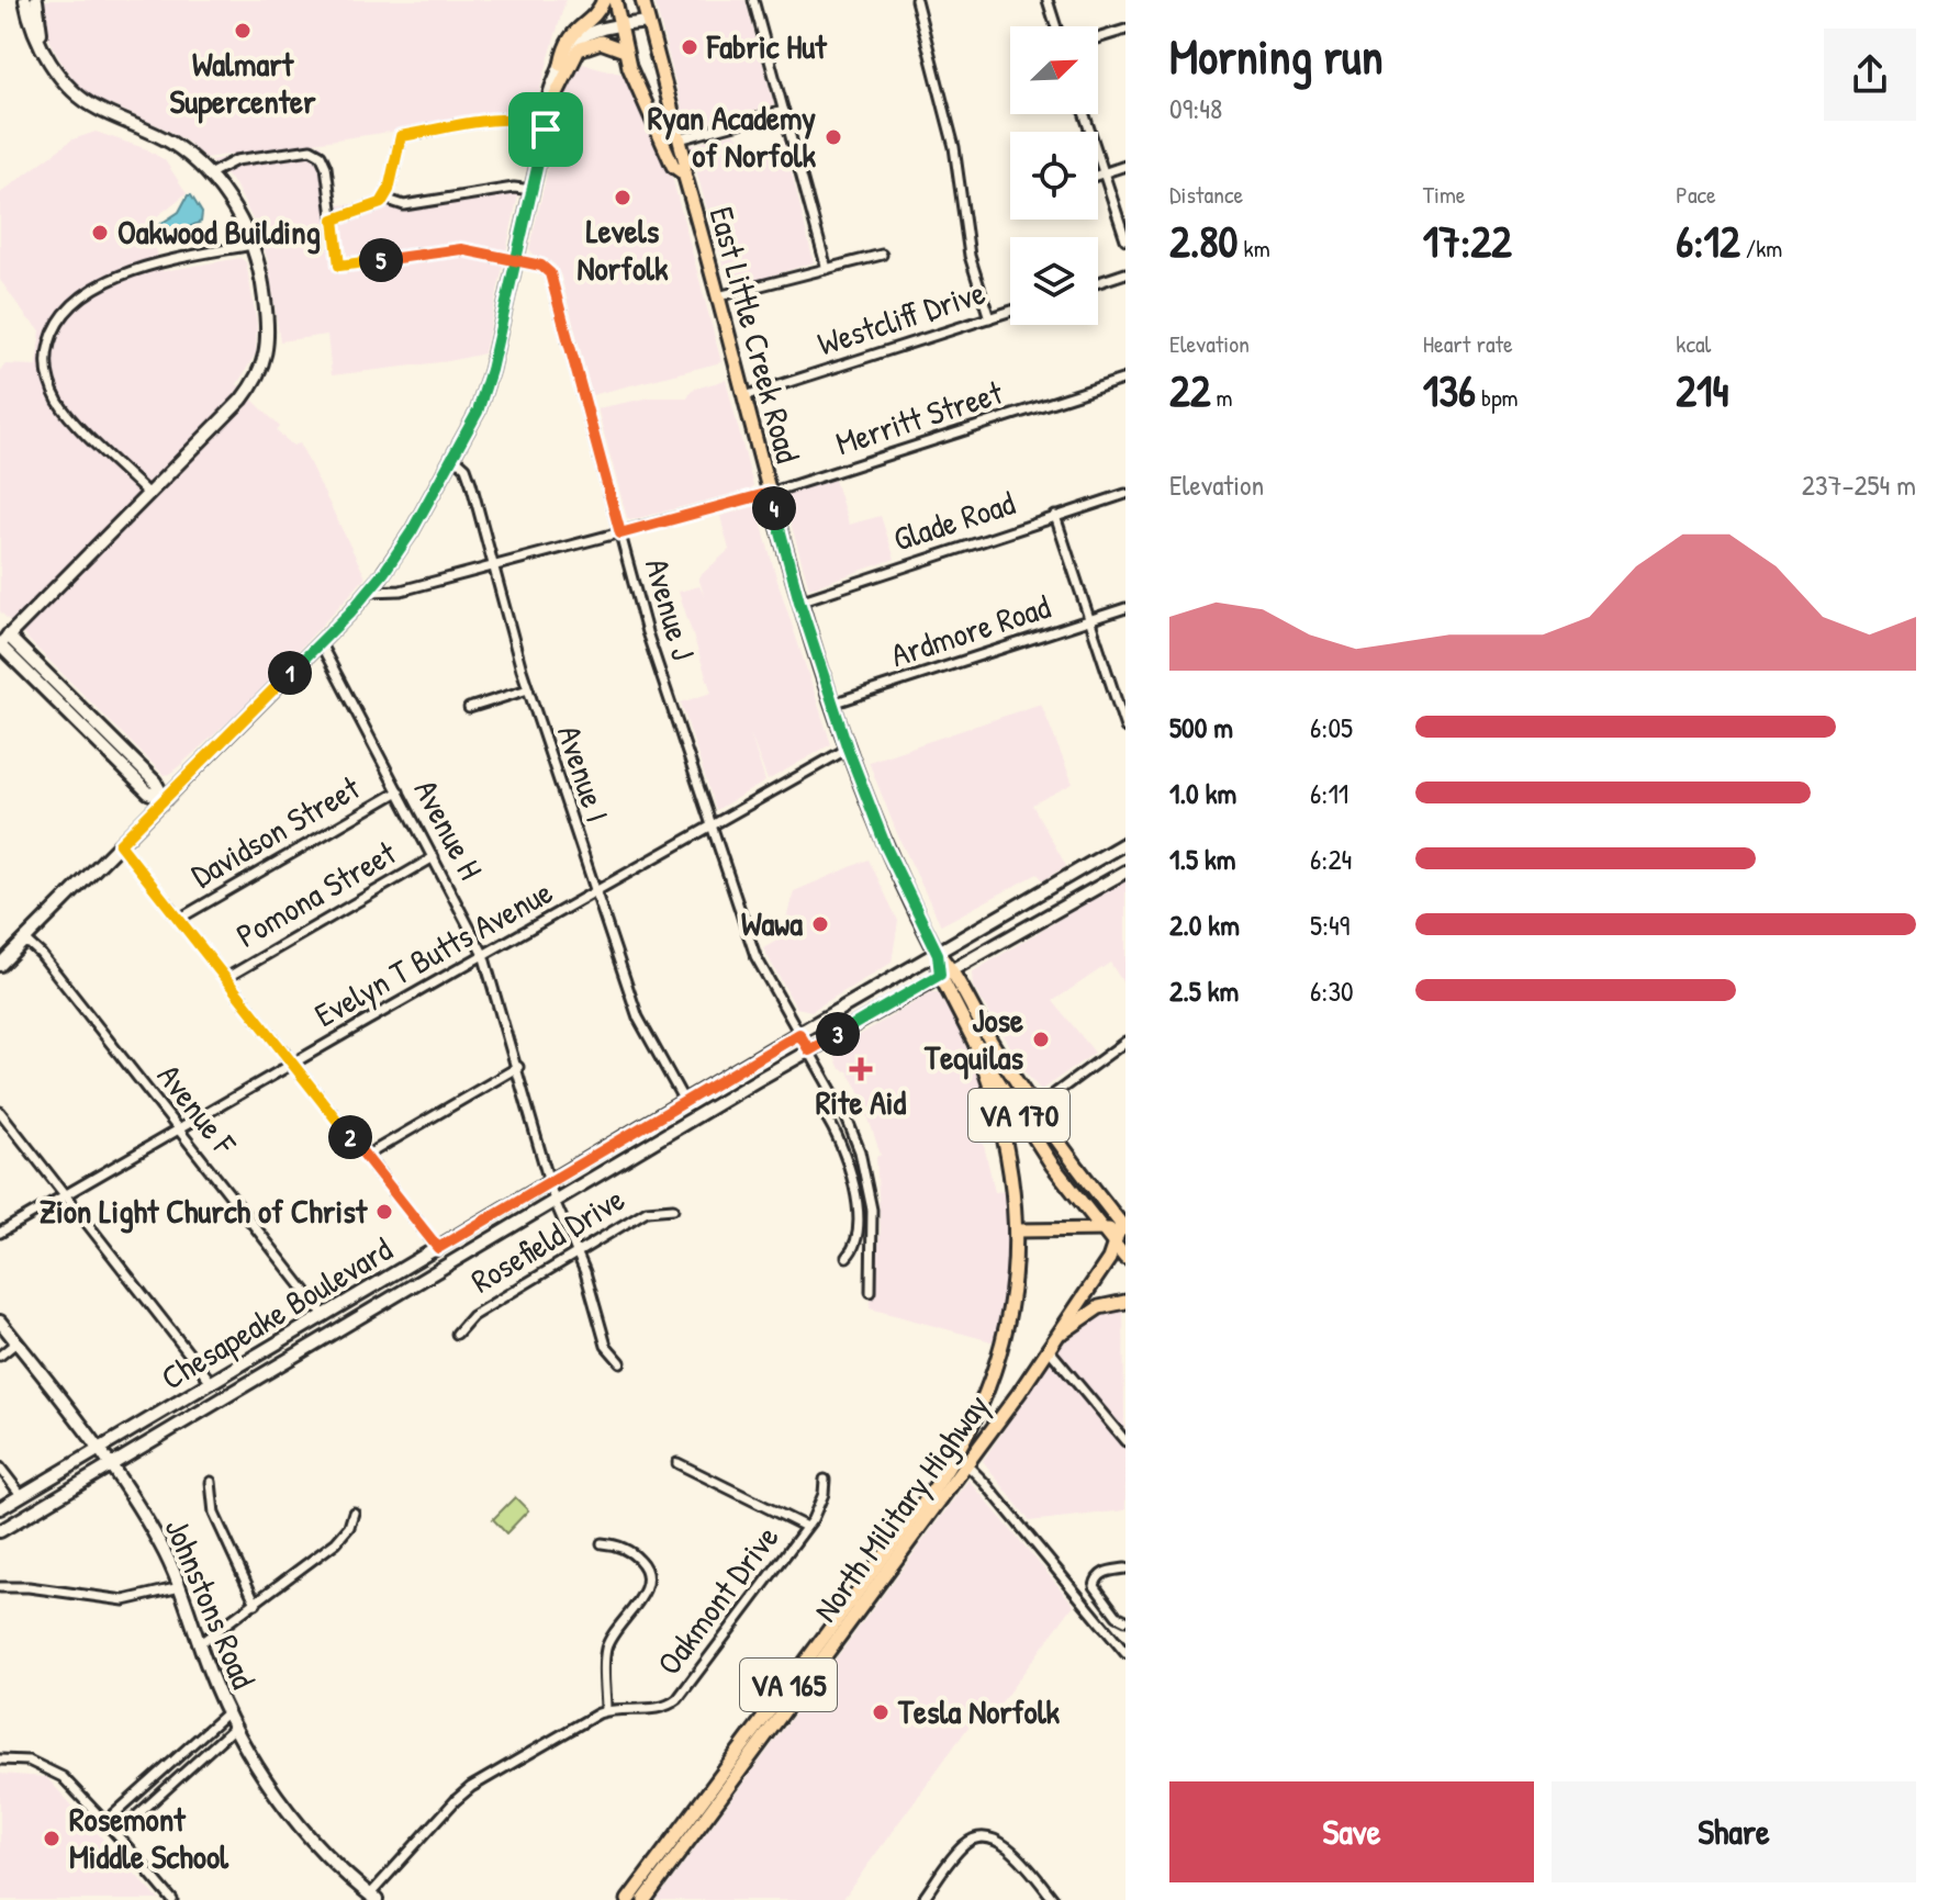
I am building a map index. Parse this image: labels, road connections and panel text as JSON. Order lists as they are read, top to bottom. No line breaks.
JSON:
{"streets":{"main road":["East Little Creek Road","VA 170","Chesapeake Boulevard","North Military Highway","Johnstons Road","VA 165"],"street":["Westcliff Drive","Merritt Street","Glade Road","Avenue J","Ardmore Road","Avenue I","Avenue H","Davidson Street","Pomona Street","Evelyn T Butts Avenue","Avenue F","Rosefield Drive","Oakmont Drive"]},"crossings":[["Westcliff Drive","East Little Creek Road"],["East Little Creek Road","Merritt Street"],["East Little Creek Road","Glade Road"],["East Little Creek Road","Ardmore Road"],["East Little Creek Road","Evelyn T Butts Avenue"],["East Little Creek Road","Chesapeake Boulevard"],["East Little Creek Road","North Military Highway"],["Merritt Street","Avenue J"],["Merritt Street","Avenue I"],["Avenue J","Evelyn T Butts Avenue"],["Avenue J","Chesapeake Boulevard"],["Avenue I","Evelyn T Butts Avenue"],["Avenue I","Chesapeake Boulevard"],["Avenue H","Davidson Street"],["Avenue H","Pomona Street"],["Avenue H","Evelyn T Butts Avenue"],["Avenue H","Rosefield Drive"],["Avenue H","Chesapeake Boulevard"],["Evelyn T Butts Avenue","Avenue F"],["Avenue F","Chesapeake Boulevard"],["Chesapeake Boulevard","Johnstons Road"],["Oakmont Drive","Johnstons Road"]],"places":{"other":["Walmart Supercenter","Fabric Hut","Ryan Academy of Norfolk","Levels Norfolk","Oakwood Building","Wawa","Jose Tequilas","Zion Light Church of Christ","Tesla Norfolk","Rosemont Middle School"],"health":["Rite Aid"]},"north":"top right","page":{"heading":["Morning run","09:48"],"stats":[["Distance","2.80 km"],["Time","17:22"],["Pace","6:12 /km"],["Elevation","22 m"],["Heart rate","136 bpm"],["kcal","214"]],"pins":["5","4","1","3","2"],"chart":["Elevation","237–254 m"],"list":[{"name":"500 m","note":"6:05"},{"name":"1.0 km","note":"6:11"},{"name":"1.5 km","note":"6:24"},{"name":"2.0 km","note":"5:49"},{"name":"2.5 km","note":"6:30"}],"buttons":["Save","Share"]}}
